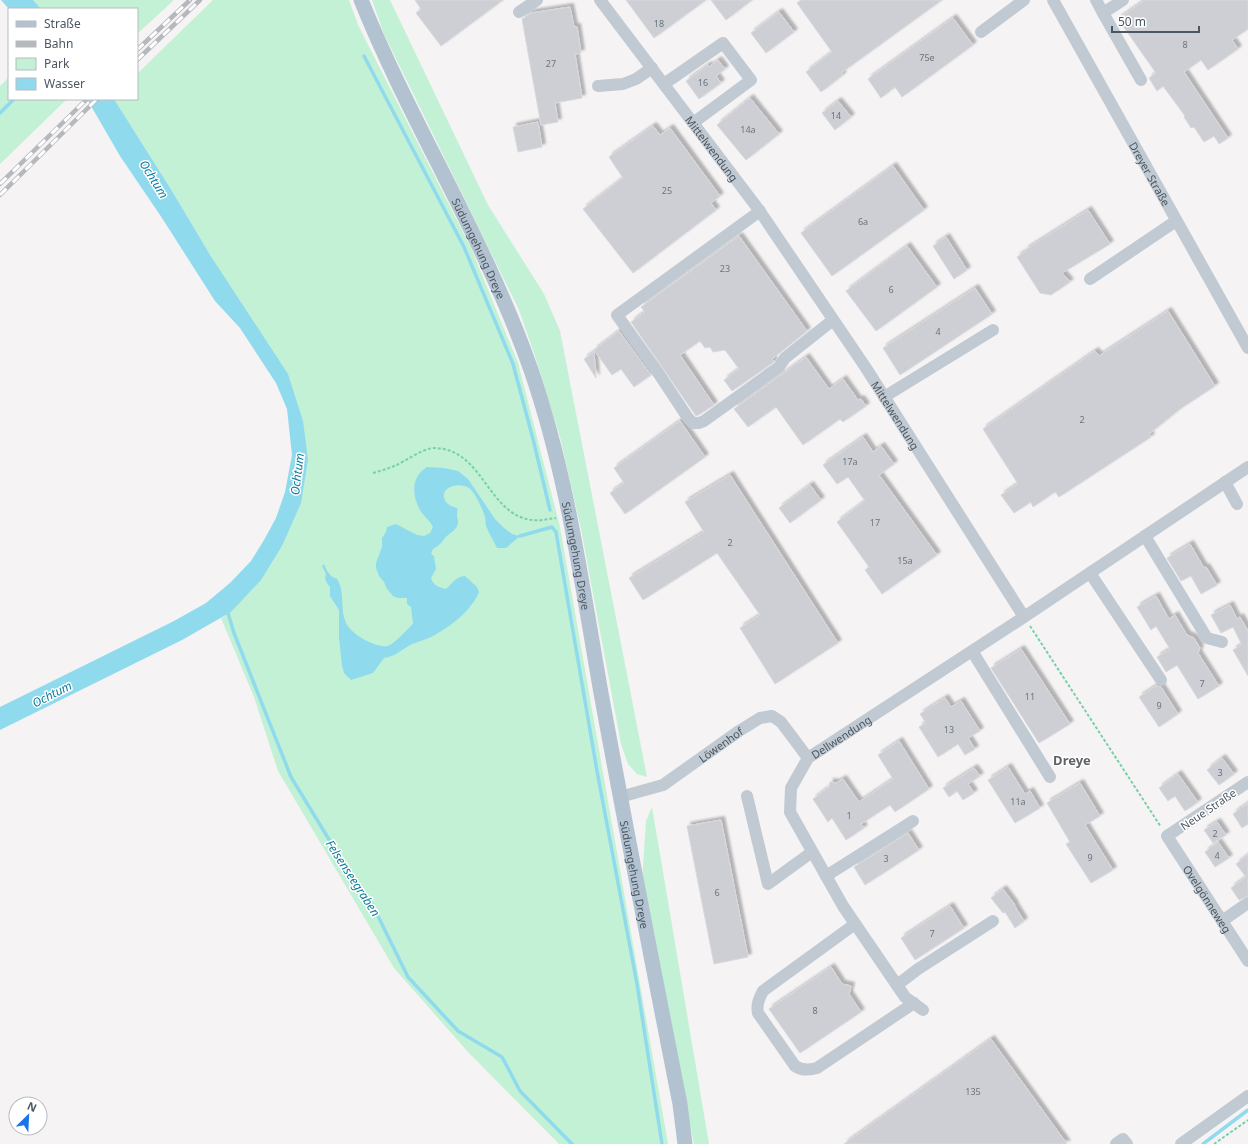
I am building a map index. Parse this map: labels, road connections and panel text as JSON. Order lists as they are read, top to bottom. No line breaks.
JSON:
{"streets":{"main road":["Südumgehung Dreye"],"street":["Mittelwendung","Dreyer Straße","Dellwendung","Löwenhof","Neue Straße","Ovelgönneweg"]},"crossings":[["Mittelwendung","Dellwendung"],["Südumgehung Dreye","Löwenhof"],["Dellwendung","Löwenhof"],["Neue Straße","Ovelgönneweg"]],"districts":["Dreye"],"water":["Ochtum","Felsenseegraben"],"house_numbers":["18","8","75e","27","16","14","14a","25","6a","23","6","4","2","17a","17","2","15a","7","11","9","13","3","11a","1","2","4","9","3","6","7","8","135"],"legend":["Straße","Bahn","Park","Wasser"],"scale_bar":"50 m","north":"top right"}
